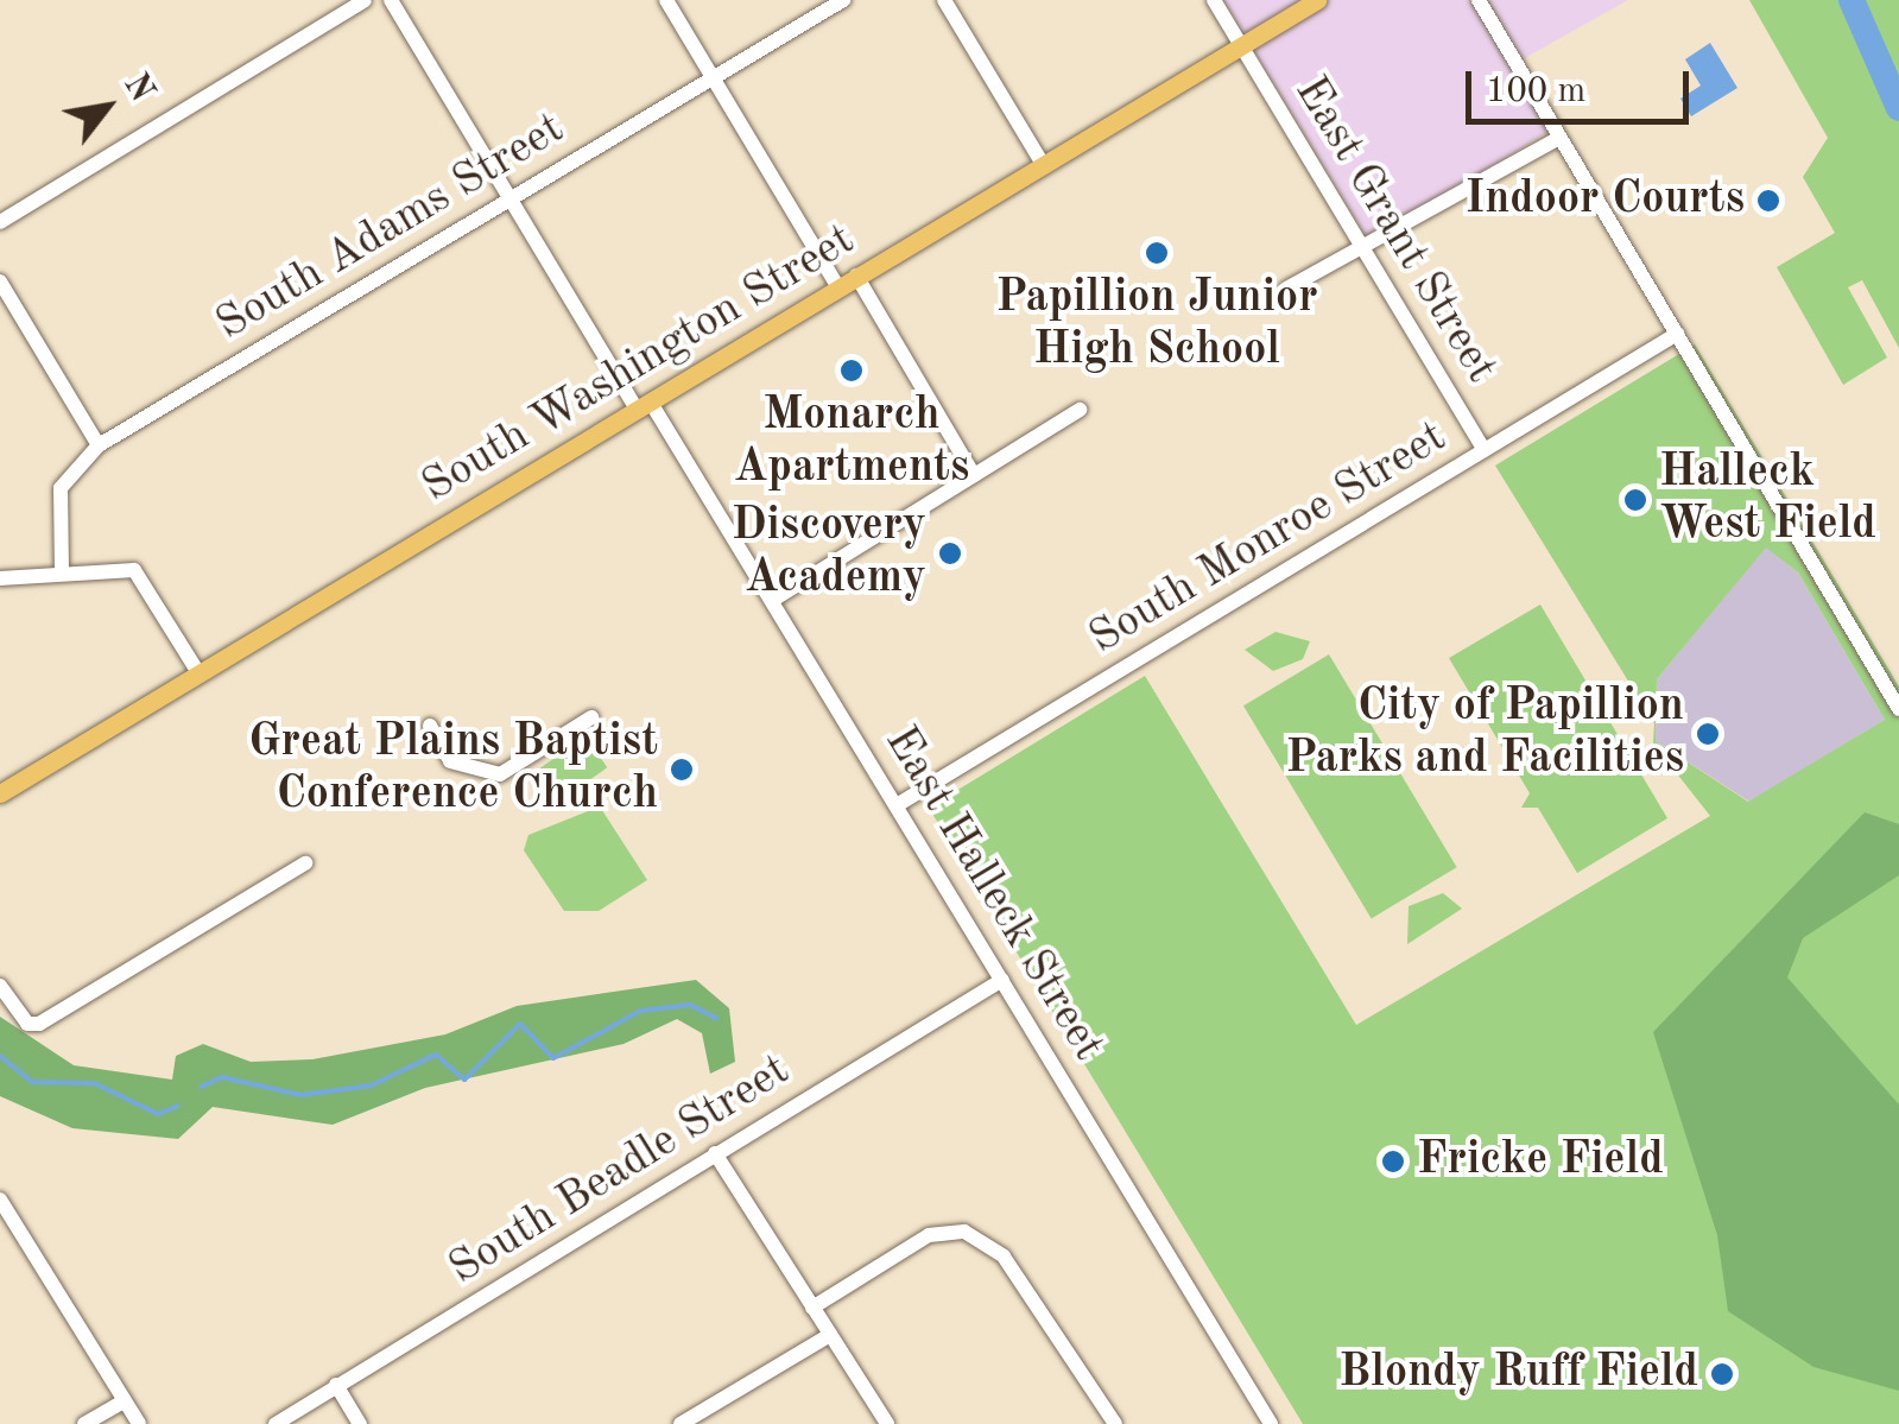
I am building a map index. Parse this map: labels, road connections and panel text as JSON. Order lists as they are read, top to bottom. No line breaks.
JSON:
{"streets":{"main road":["South Washington Street"],"street":["South Adams Street","East Grant Street","South Monroe Street","East Halleck Street","South Beadle Street"]},"crossings":[["South Adams Street","East Halleck Street"],["East Grant Street","South Washington Street"],["East Grant Street","South Monroe Street"],["South Washington Street","East Halleck Street"],["South Monroe Street","East Halleck Street"],["East Halleck Street","South Beadle Street"]],"places":["Indoor Courts","Papillion Junior High School","Monarch Apartments","Halleck West Field","Discovery Academy","City of Papillion Parks and Facilities","Great Plains Baptist Conference Church","Fricke Field","Blondy Ruff Field"],"scale_bar":"100 m","north":"top right"}
